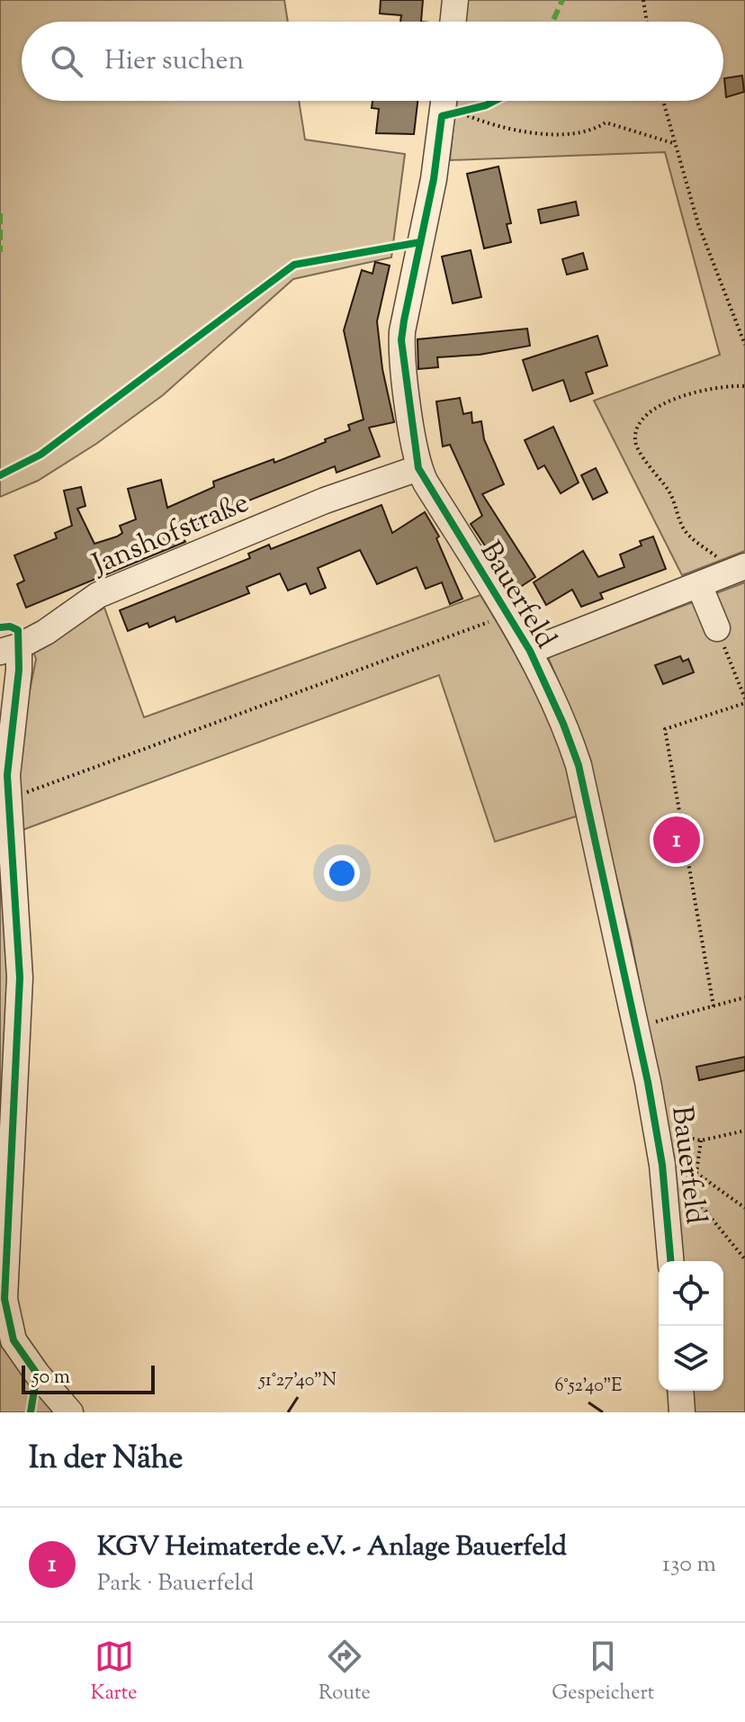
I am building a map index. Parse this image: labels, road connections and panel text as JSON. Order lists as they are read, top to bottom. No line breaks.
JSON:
{"streets":{"street":["Janshofstraße","Bauerfeld"]},"crossings":[["Janshofstraße","Bauerfeld"]],"scale_bar":"50 m","page":{"search":"Hier suchen","pins":"1","scale":"50 m","heading":"In der Nähe","list":[{"mark":"1","name":"KGV Heimaterde e.V. - Anlage Bauerfeld","note":"Park · Bauerfeld","value":"130 m"}],"nav":["Karte","Route","Gespeichert"]},"coordinates":["51°27'40\"N","6°52'40\"E"]}
